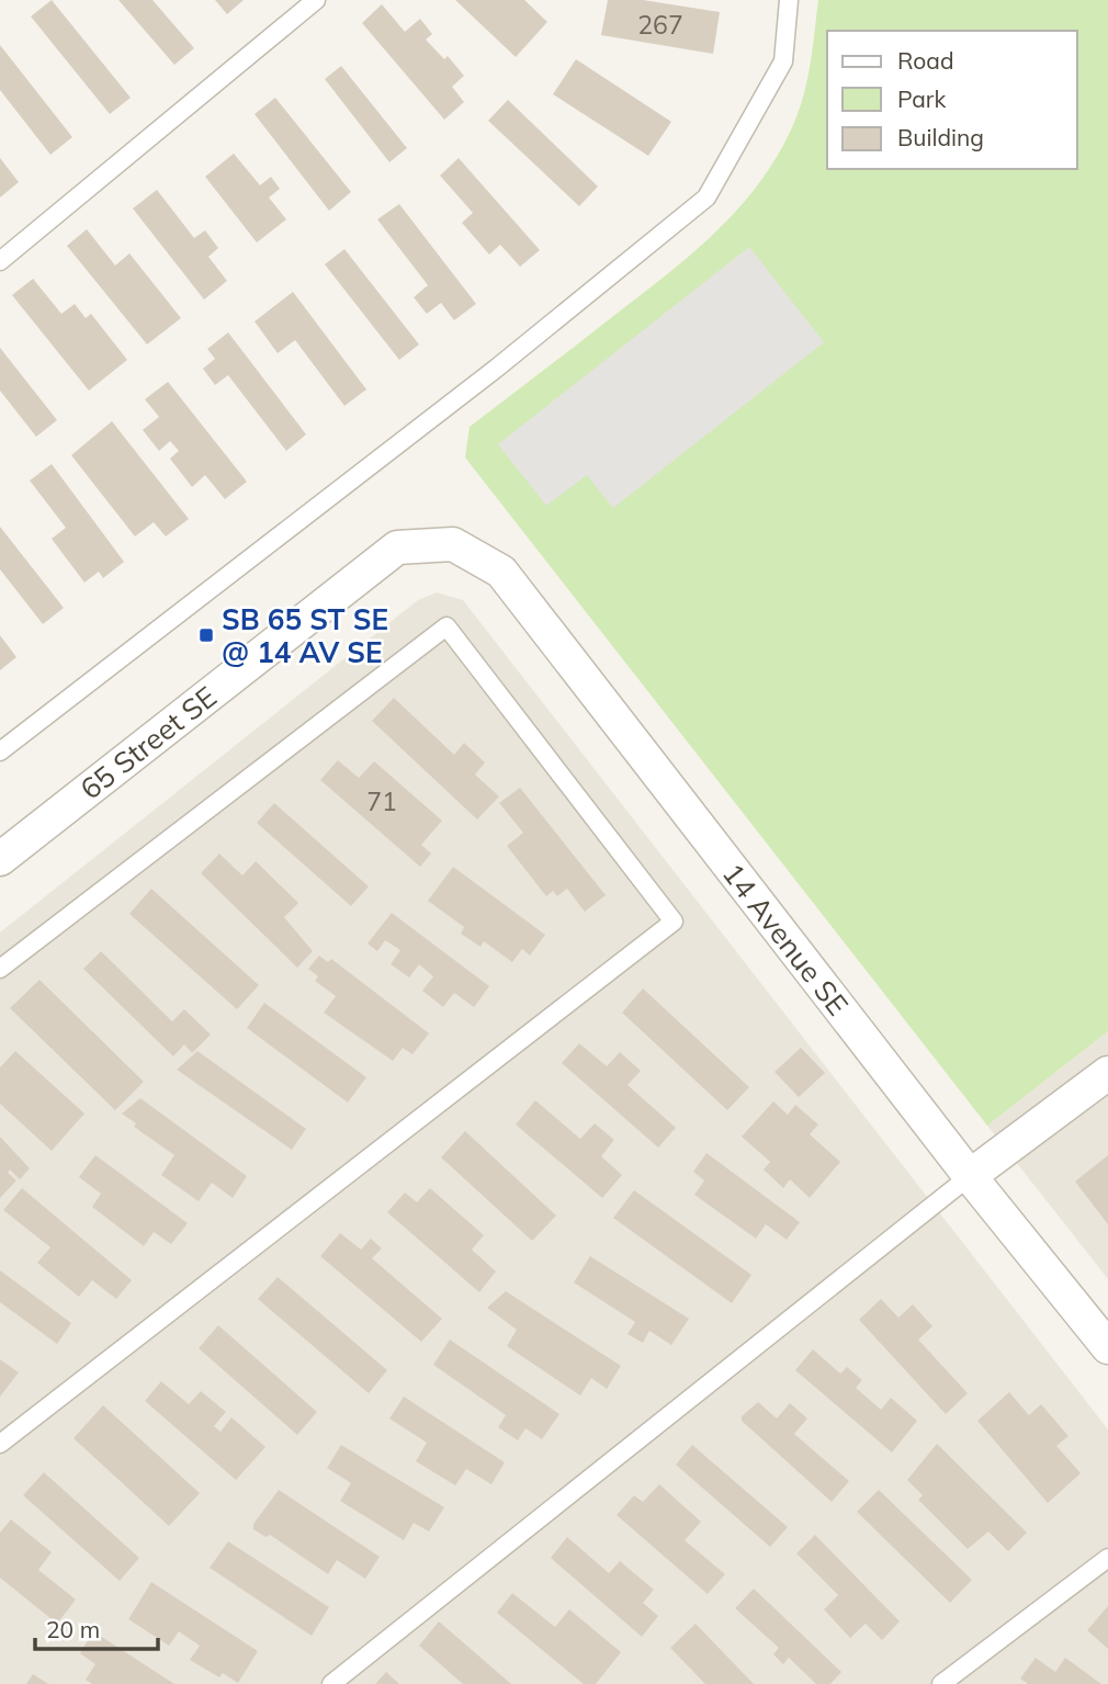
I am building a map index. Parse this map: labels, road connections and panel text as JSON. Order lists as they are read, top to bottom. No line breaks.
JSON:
{"streets":{"street":["65 Street SE","14 Avenue SE"]},"crossings":[["65 Street SE","14 Avenue SE"]],"places":{"transit":["SB 65 ST SE @ 14 AV SE"]},"house_numbers":["267","71"],"legend":["Road","Park","Building"],"scale_bar":"20 m"}
